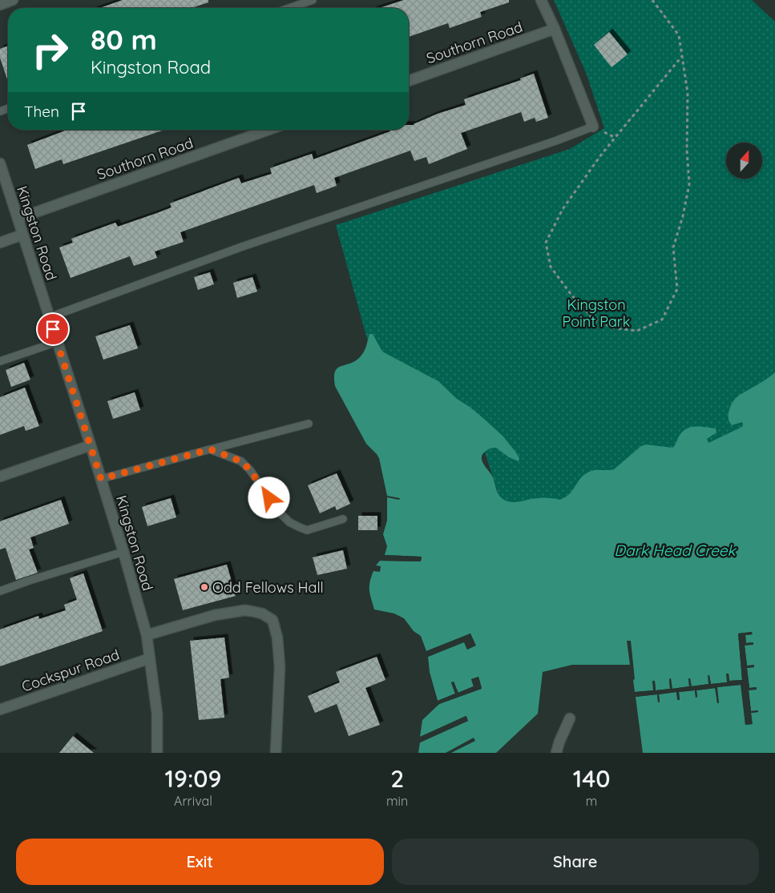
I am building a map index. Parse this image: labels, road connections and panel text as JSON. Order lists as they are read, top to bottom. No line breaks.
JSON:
{"streets":{"street":["Southorn Road","Kingston Road","Cockspur Road"]},"crossings":[["Southorn Road","Kingston Road"],["Kingston Road","Cockspur Road"]],"water":["Dark Head Creek"],"parks":["Kingston Point Park"],"places":["Odd Fellows Hall"],"north":"top","page":{"turn":["80 m","Kingston Road"],"then":"Then","eta":["19:09","Arrival","2","min","140","m"],"buttons":["Exit","Share"]}}
